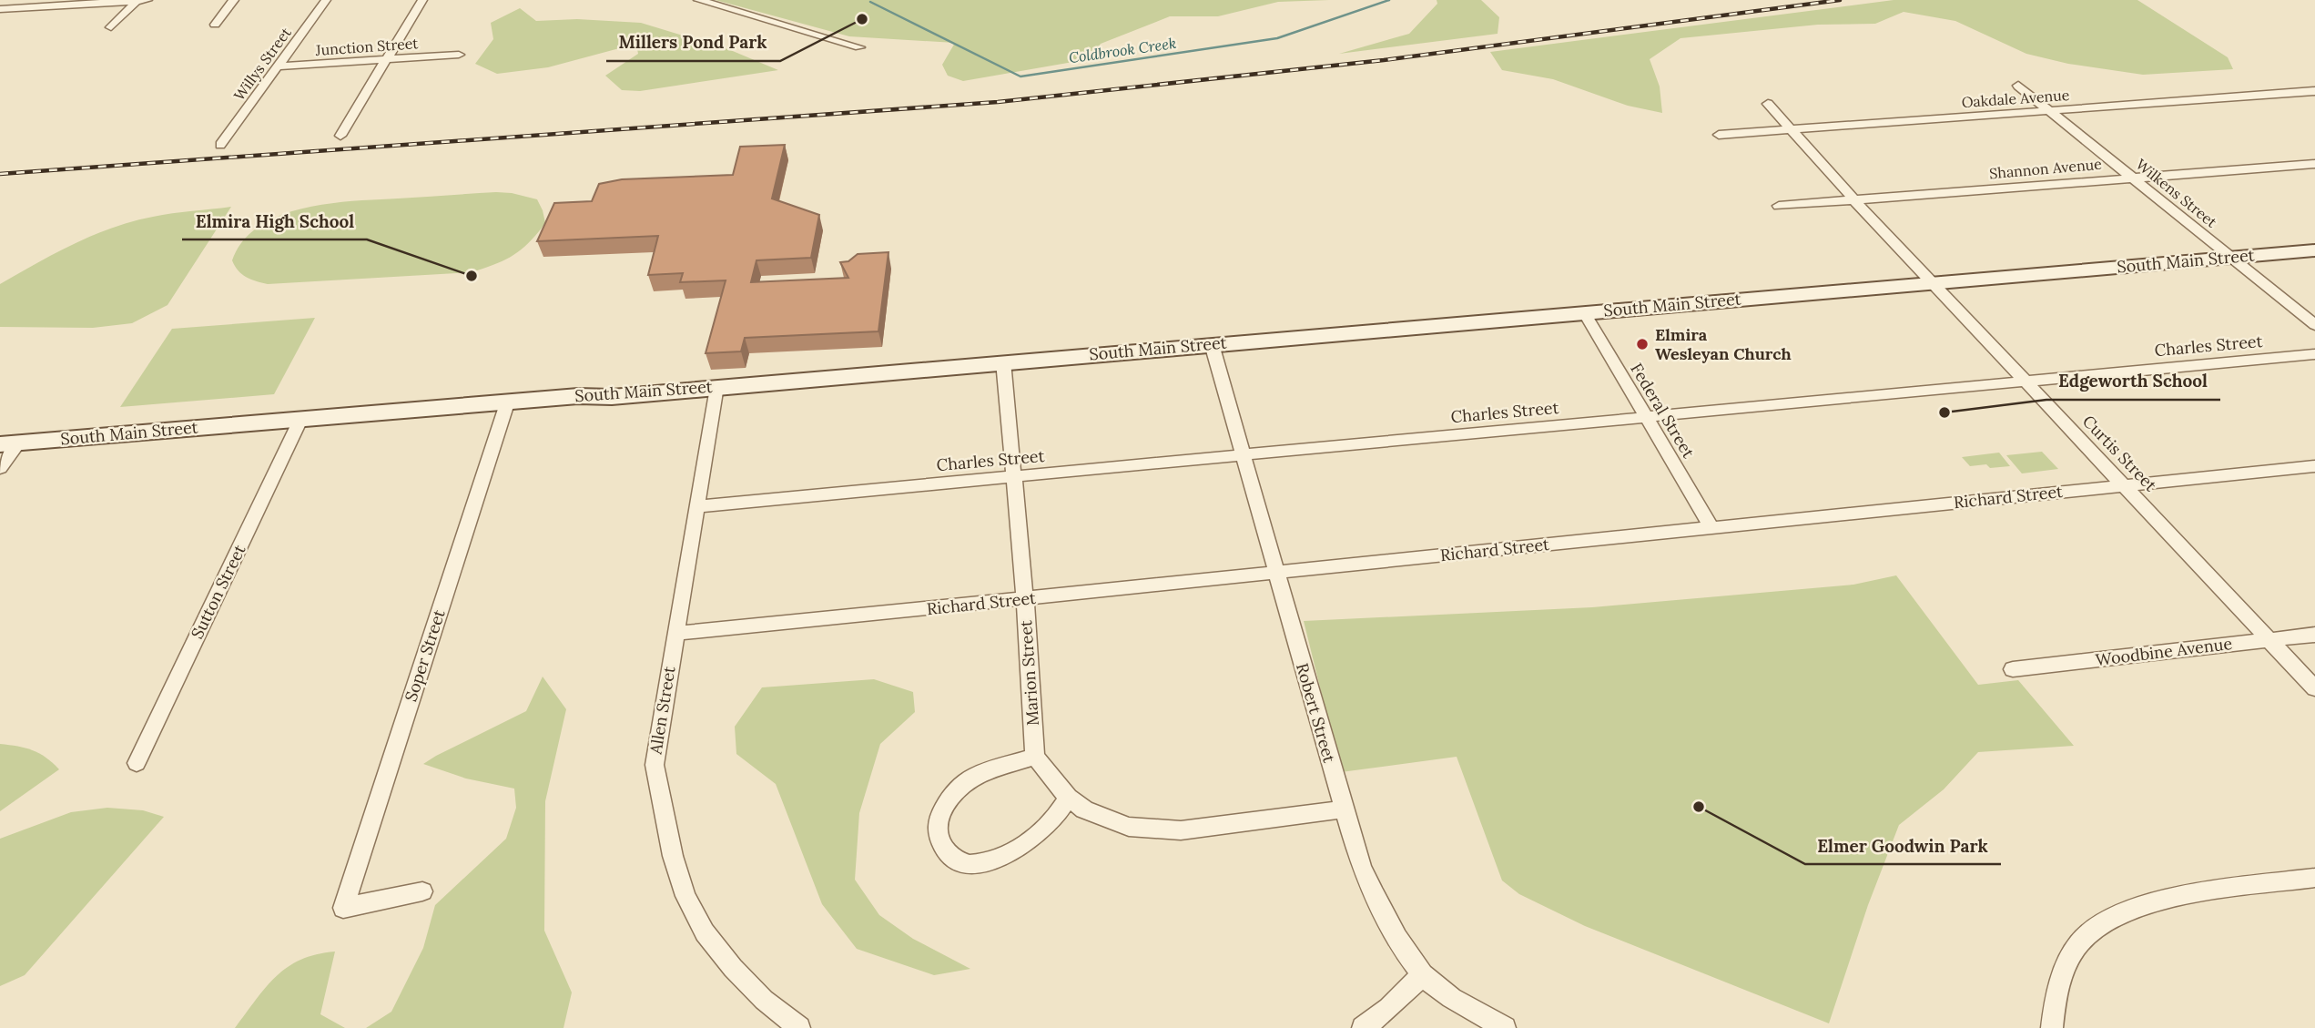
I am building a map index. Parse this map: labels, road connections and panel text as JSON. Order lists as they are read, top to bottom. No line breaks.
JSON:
{"streets":{"street":["Junction Street","Willys Street","Oakdale Avenue","Shannon Avenue","Wilkens Street","South Main Street","Charles Street","Federal Street","Curtis Street","Richard Street","Sutton Street","Woodbine Avenue","Soper Street","Marion Street","Allen Street","Robert Street"]},"crossings":[["Junction Street","Willys Street"],["Oakdale Avenue","Wilkens Street"],["Oakdale Avenue","Curtis Street"],["Shannon Avenue","Wilkens Street"],["Shannon Avenue","Curtis Street"],["Wilkens Street","South Main Street"],["South Main Street","Federal Street"],["South Main Street","Curtis Street"],["South Main Street","Sutton Street"],["South Main Street","Soper Street"],["South Main Street","Marion Street"],["South Main Street","Allen Street"],["South Main Street","Robert Street"],["Charles Street","Federal Street"],["Charles Street","Curtis Street"],["Charles Street","Marion Street"],["Charles Street","Allen Street"],["Charles Street","Robert Street"],["Federal Street","Richard Street"],["Curtis Street","Richard Street"],["Curtis Street","Woodbine Avenue"],["Richard Street","Marion Street"],["Richard Street","Allen Street"],["Richard Street","Robert Street"]],"water":["Coldbrook Creek"],"places":["Millers Pond Park","Elmira High School","Elmira Wesleyan Church","Edgeworth School","Elmer Goodwin Park"]}
